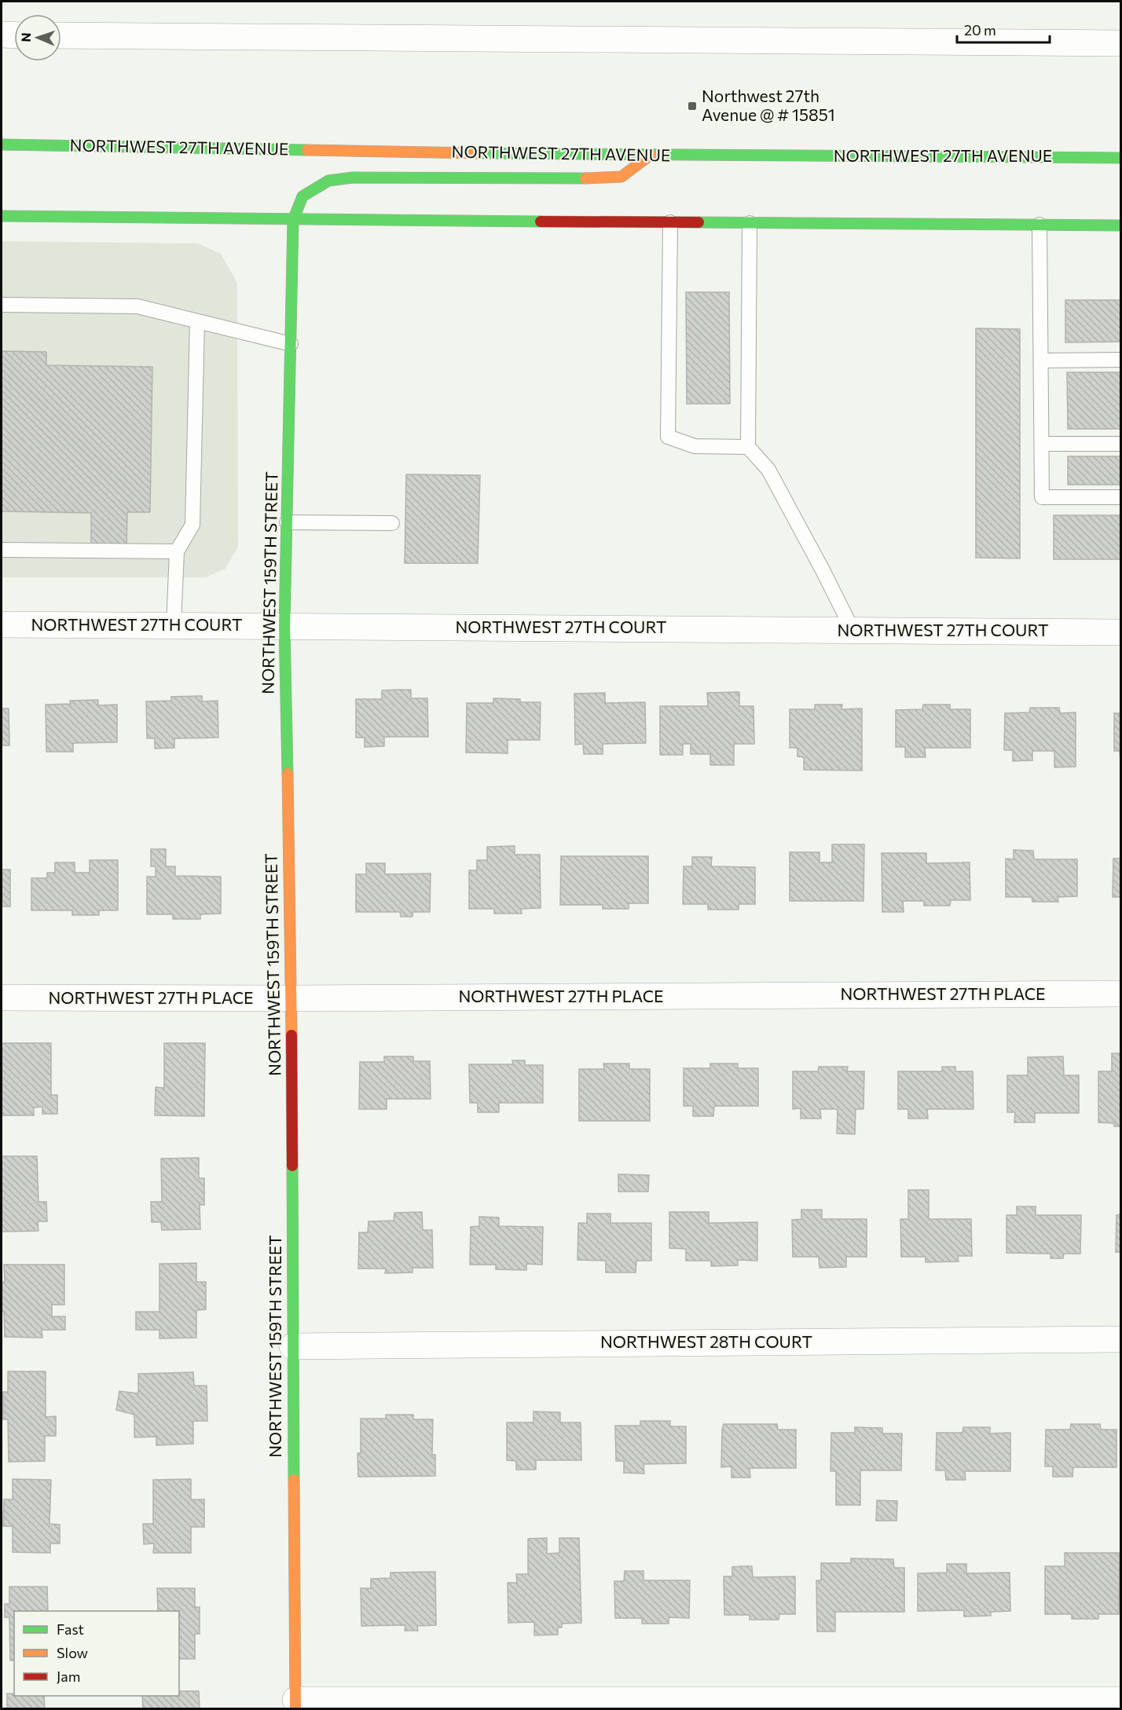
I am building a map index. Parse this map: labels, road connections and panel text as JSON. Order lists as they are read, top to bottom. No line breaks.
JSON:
{"streets":{"main road":["NORTHWEST 27TH AVENUE","NORTHWEST 159TH STREET"],"street":["NORTHWEST 27TH COURT","NORTHWEST 27TH PLACE","NORTHWEST 28TH COURT"]},"crossings":[["NORTHWEST 27TH AVENUE","NORTHWEST 159TH STREET"],["NORTHWEST 159TH STREET","NORTHWEST 27TH COURT"],["NORTHWEST 159TH STREET","NORTHWEST 27TH PLACE"],["NORTHWEST 159TH STREET","NORTHWEST 28TH COURT"]],"places":{"transit":["Northwest 27th Avenue @ # 15851"]},"legend":["Fast","Slow","Jam"],"scale_bar":"20 m","north":"left"}
